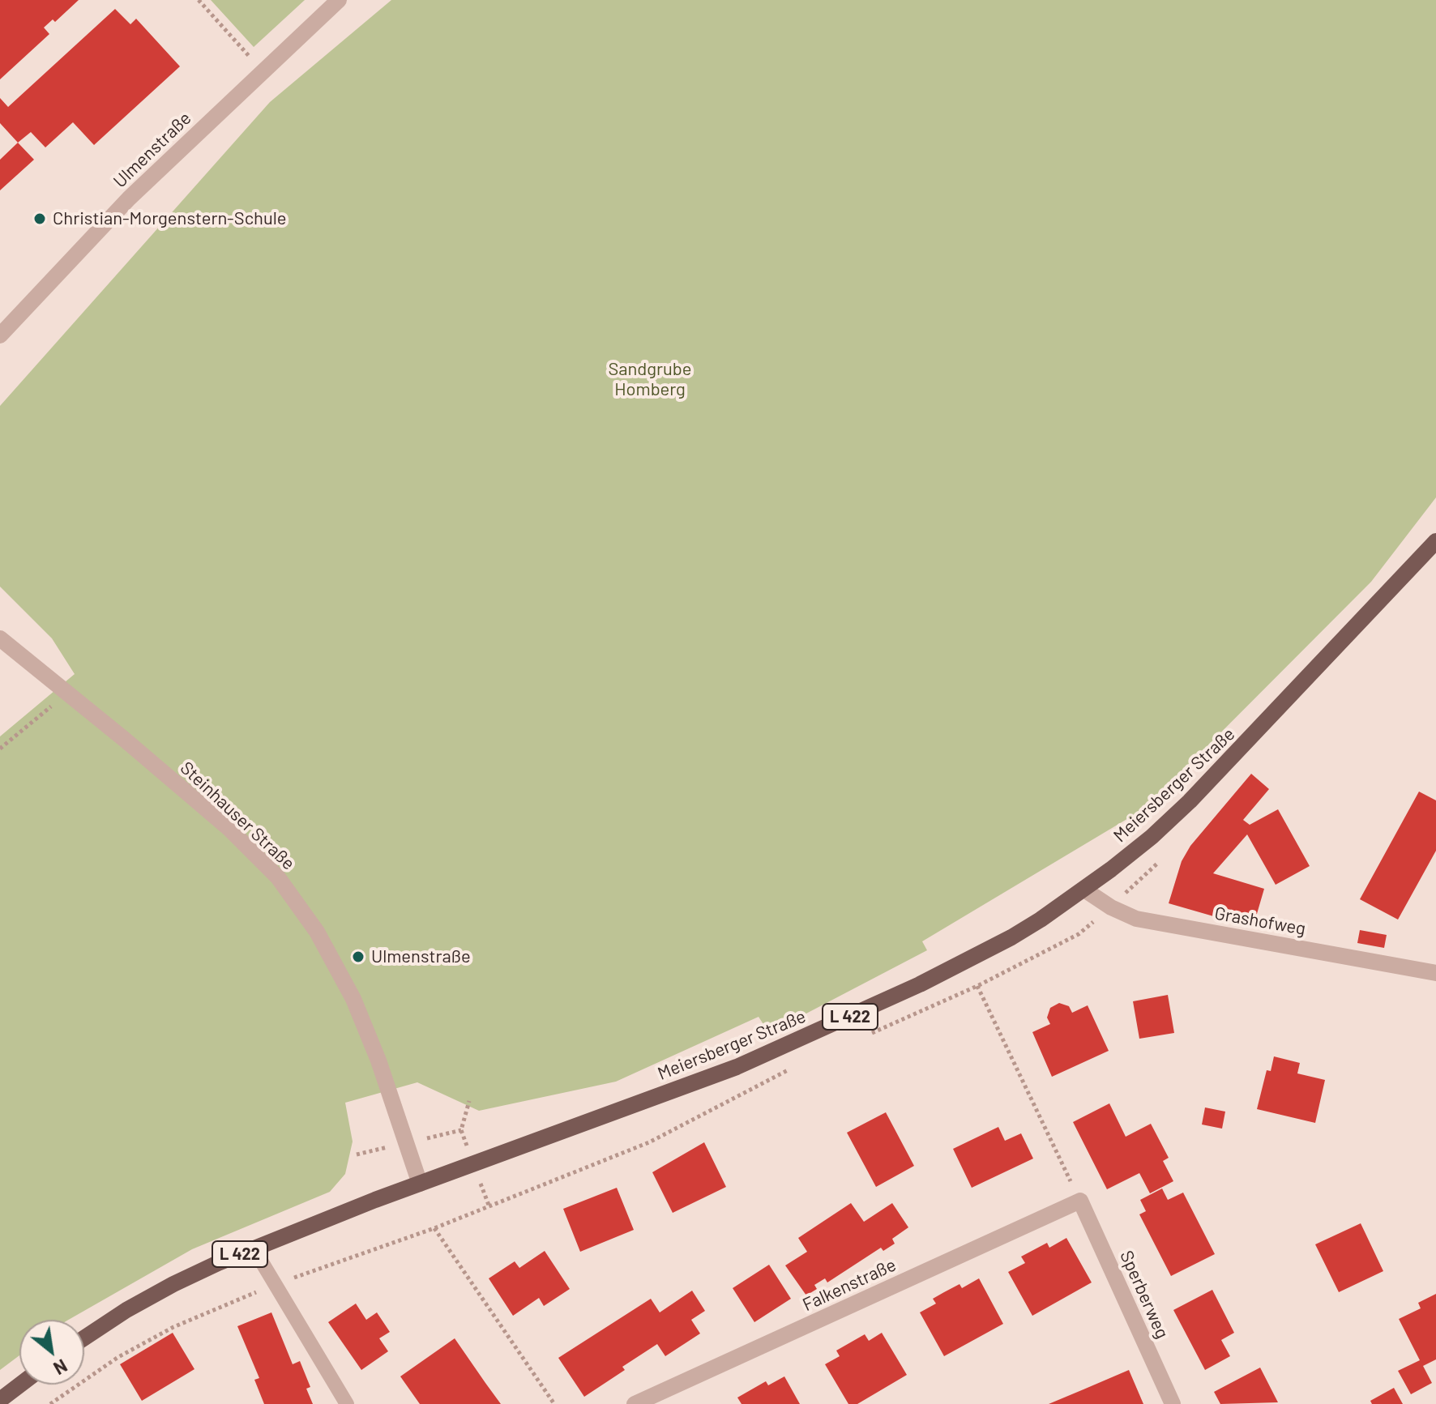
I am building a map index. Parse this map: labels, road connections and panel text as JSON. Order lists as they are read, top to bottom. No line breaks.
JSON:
{"streets":{"main road":["Meiersberger Straße","L 422"],"street":["Ulmenstraße","Steinhauser Straße","Grashofweg","Falkenstraße","Sperberweg"]},"crossings":[["Meiersberger Straße","Steinhauser Straße"],["Meiersberger Straße","Grashofweg"],["Falkenstraße","Sperberweg"]],"parks":["Sandgrube Homberg"],"places":["Christian-Morgenstern-Schule","Ulmenstraße"],"north":"bottom right"}
